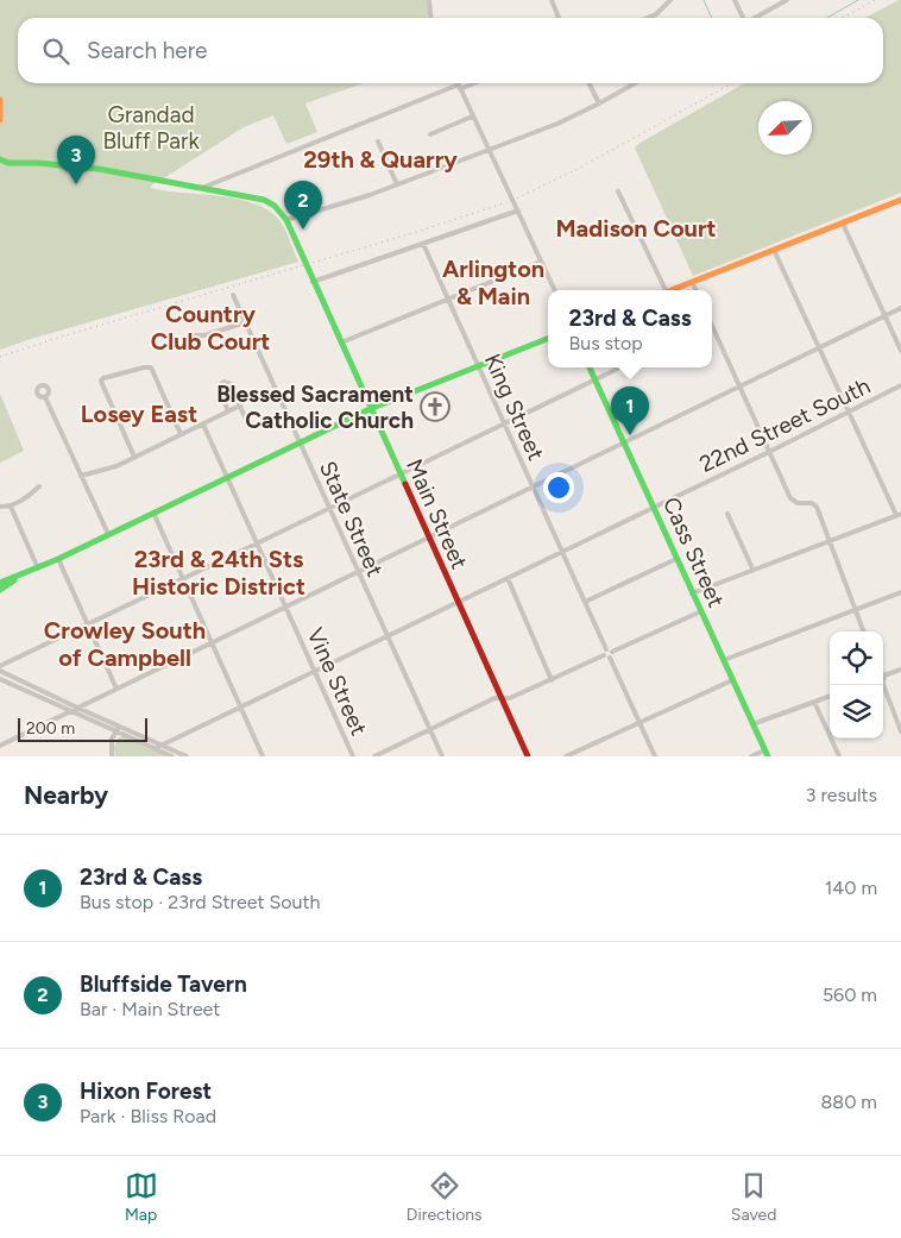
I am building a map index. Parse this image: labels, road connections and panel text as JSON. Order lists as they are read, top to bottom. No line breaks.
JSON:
{"streets":{"street":["King Street","22nd Street South","Main Street","State Street","Cass Street","Vine Street"]},"crossings":[["King Street","22nd Street South"],["22nd Street South","Main Street"],["22nd Street South","State Street"],["22nd Street South","Cass Street"],["22nd Street South","Vine Street"]],"districts":["29th & Quarry","Madison Court","Arlington & Main","Country Club Court","Losey East","23rd & 24th Sts Historic District","Crowley South of Campbell"],"parks":["Grandad Bluff Park"],"places":{"church":["Blessed Sacrament Catholic Church"]},"scale_bar":"200 m","north":"bottom left","page":{"search":"Search here","pins":["3","2","1"],"popup":["23rd & Cass","Bus stop"],"scale":"200 m","heading":["Nearby","3 results"],"list":[{"mark":"1","name":"23rd & Cass","note":"Bus stop · 23rd Street South","value":"140 m"},{"mark":"2","name":"Bluffside Tavern","note":"Bar · Main Street","value":"560 m"},{"mark":"3","name":"Hixon Forest","note":"Park · Bliss Road","value":"880 m"}],"nav":["Map","Directions","Saved"]}}
